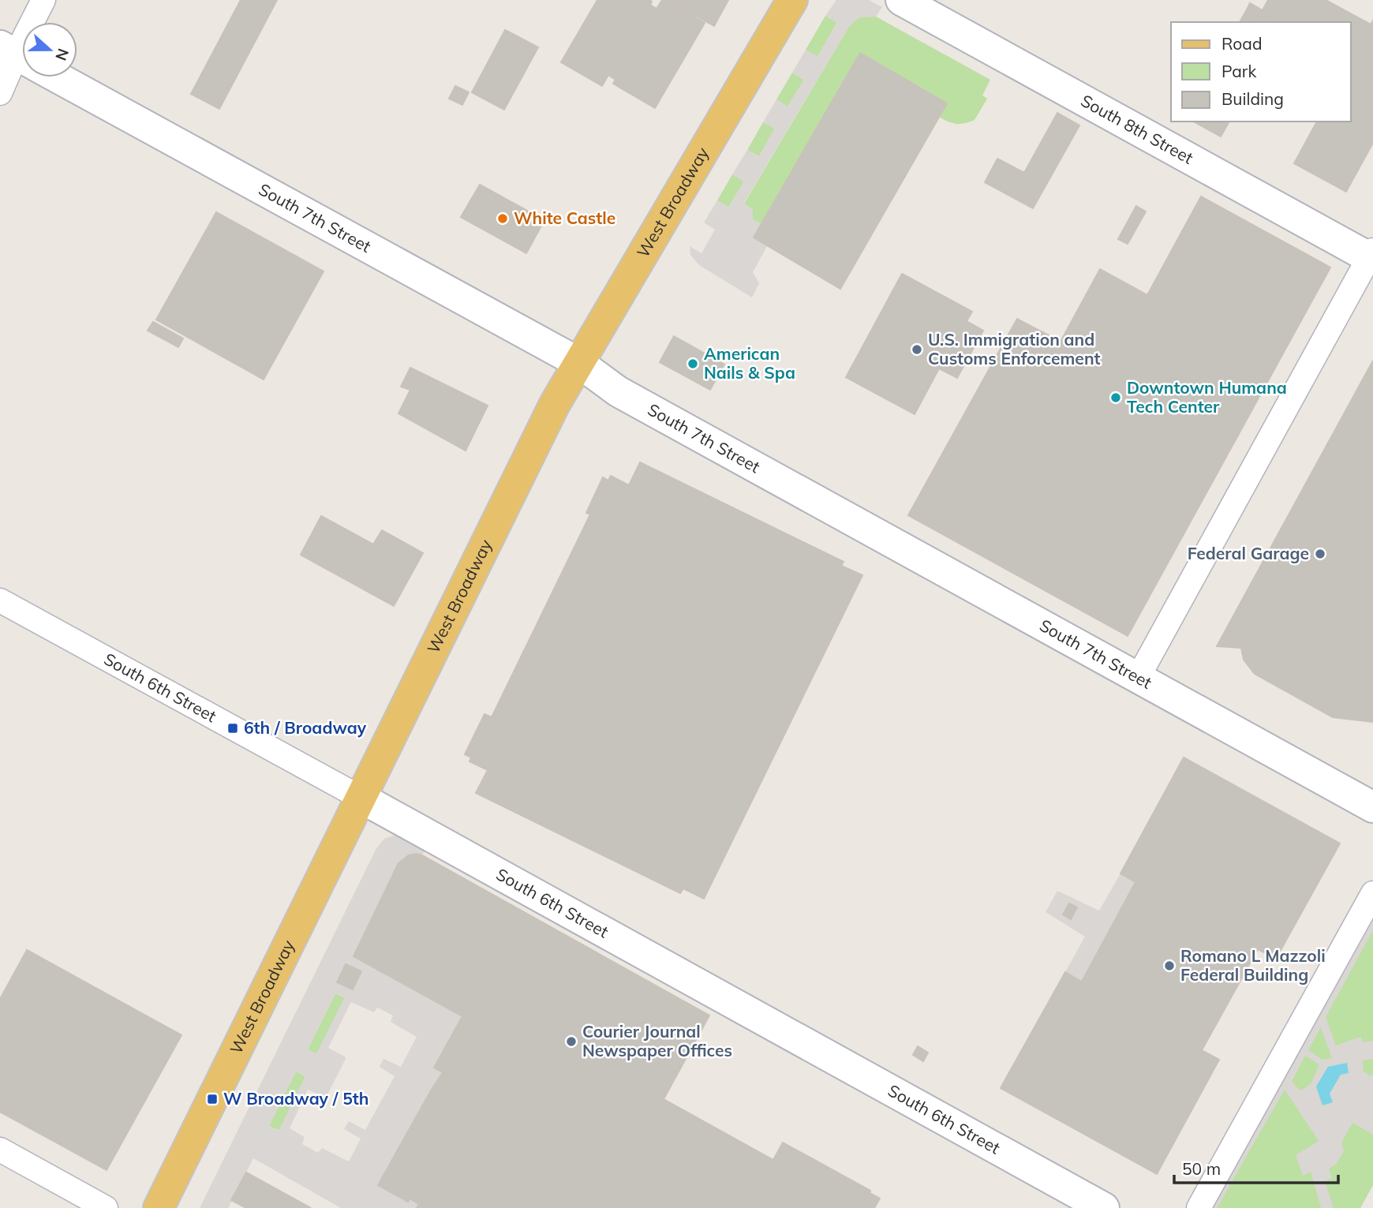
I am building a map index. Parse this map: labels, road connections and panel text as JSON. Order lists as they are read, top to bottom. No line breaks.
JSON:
{"streets":{"main road":["West Broadway"],"street":["South 8th Street","South 7th Street","South 6th Street"]},"crossings":[["West Broadway","South 7th Street"],["West Broadway","South 6th Street"]],"places":{"other":["White Castle","U.S. Immigration and Customs Enforcement","American Nails & Spa","Downtown Humana Tech Center","Federal Garage","Romano L Mazzoli Federal Building","Courier Journal Newspaper Offices"],"transit":["6th / Broadway","W Broadway / 5th"]},"legend":["Road","Park","Building"],"scale_bar":"50 m","north":"right"}
